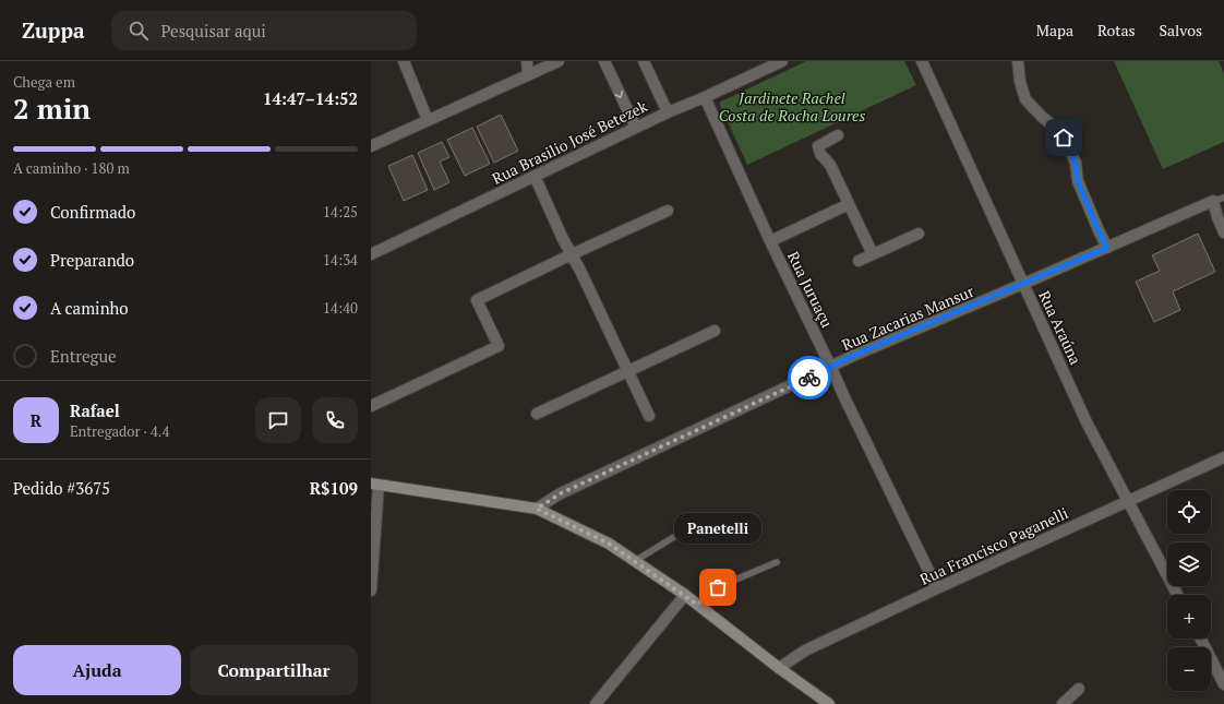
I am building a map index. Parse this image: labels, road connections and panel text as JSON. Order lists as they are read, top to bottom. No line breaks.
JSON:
{"streets":{"street":["Rua Brasilio José Betezek","Rua Juruaçu","Rua Zacarias Mansur","Rua Araúna","Rua Francisco Paganelli"]},"crossings":[["Rua Brasilio José Betezek","Rua Juruaçu"],["Rua Juruaçu","Rua Zacarias Mansur"],["Rua Juruaçu","Rua Francisco Paganelli"],["Rua Zacarias Mansur","Rua Araúna"],["Rua Araúna","Rua Francisco Paganelli"]],"parks":["Jardinete Rachel Costa de Rocha Loures"],"places":["Panetelli"],"page":{"header":"Zuppa","search":"Pesquisar aqui","nav":["Mapa","Rotas","Salvos"],"heading":["2 min","Chega em","14:47–14:52"],"panel":["Rafael","Entregador · 4.4","Pedido #3675","R$109"],"bar":"A caminho · 180 m","list":[["Confirmado","14:25"],["Preparando","14:34"],["A caminho","14:40"],"Entregue"],"round":"R","map_buttons":["+","−"],"bubble":"Panetelli","buttons":["Ajuda","Compartilhar"]}}
